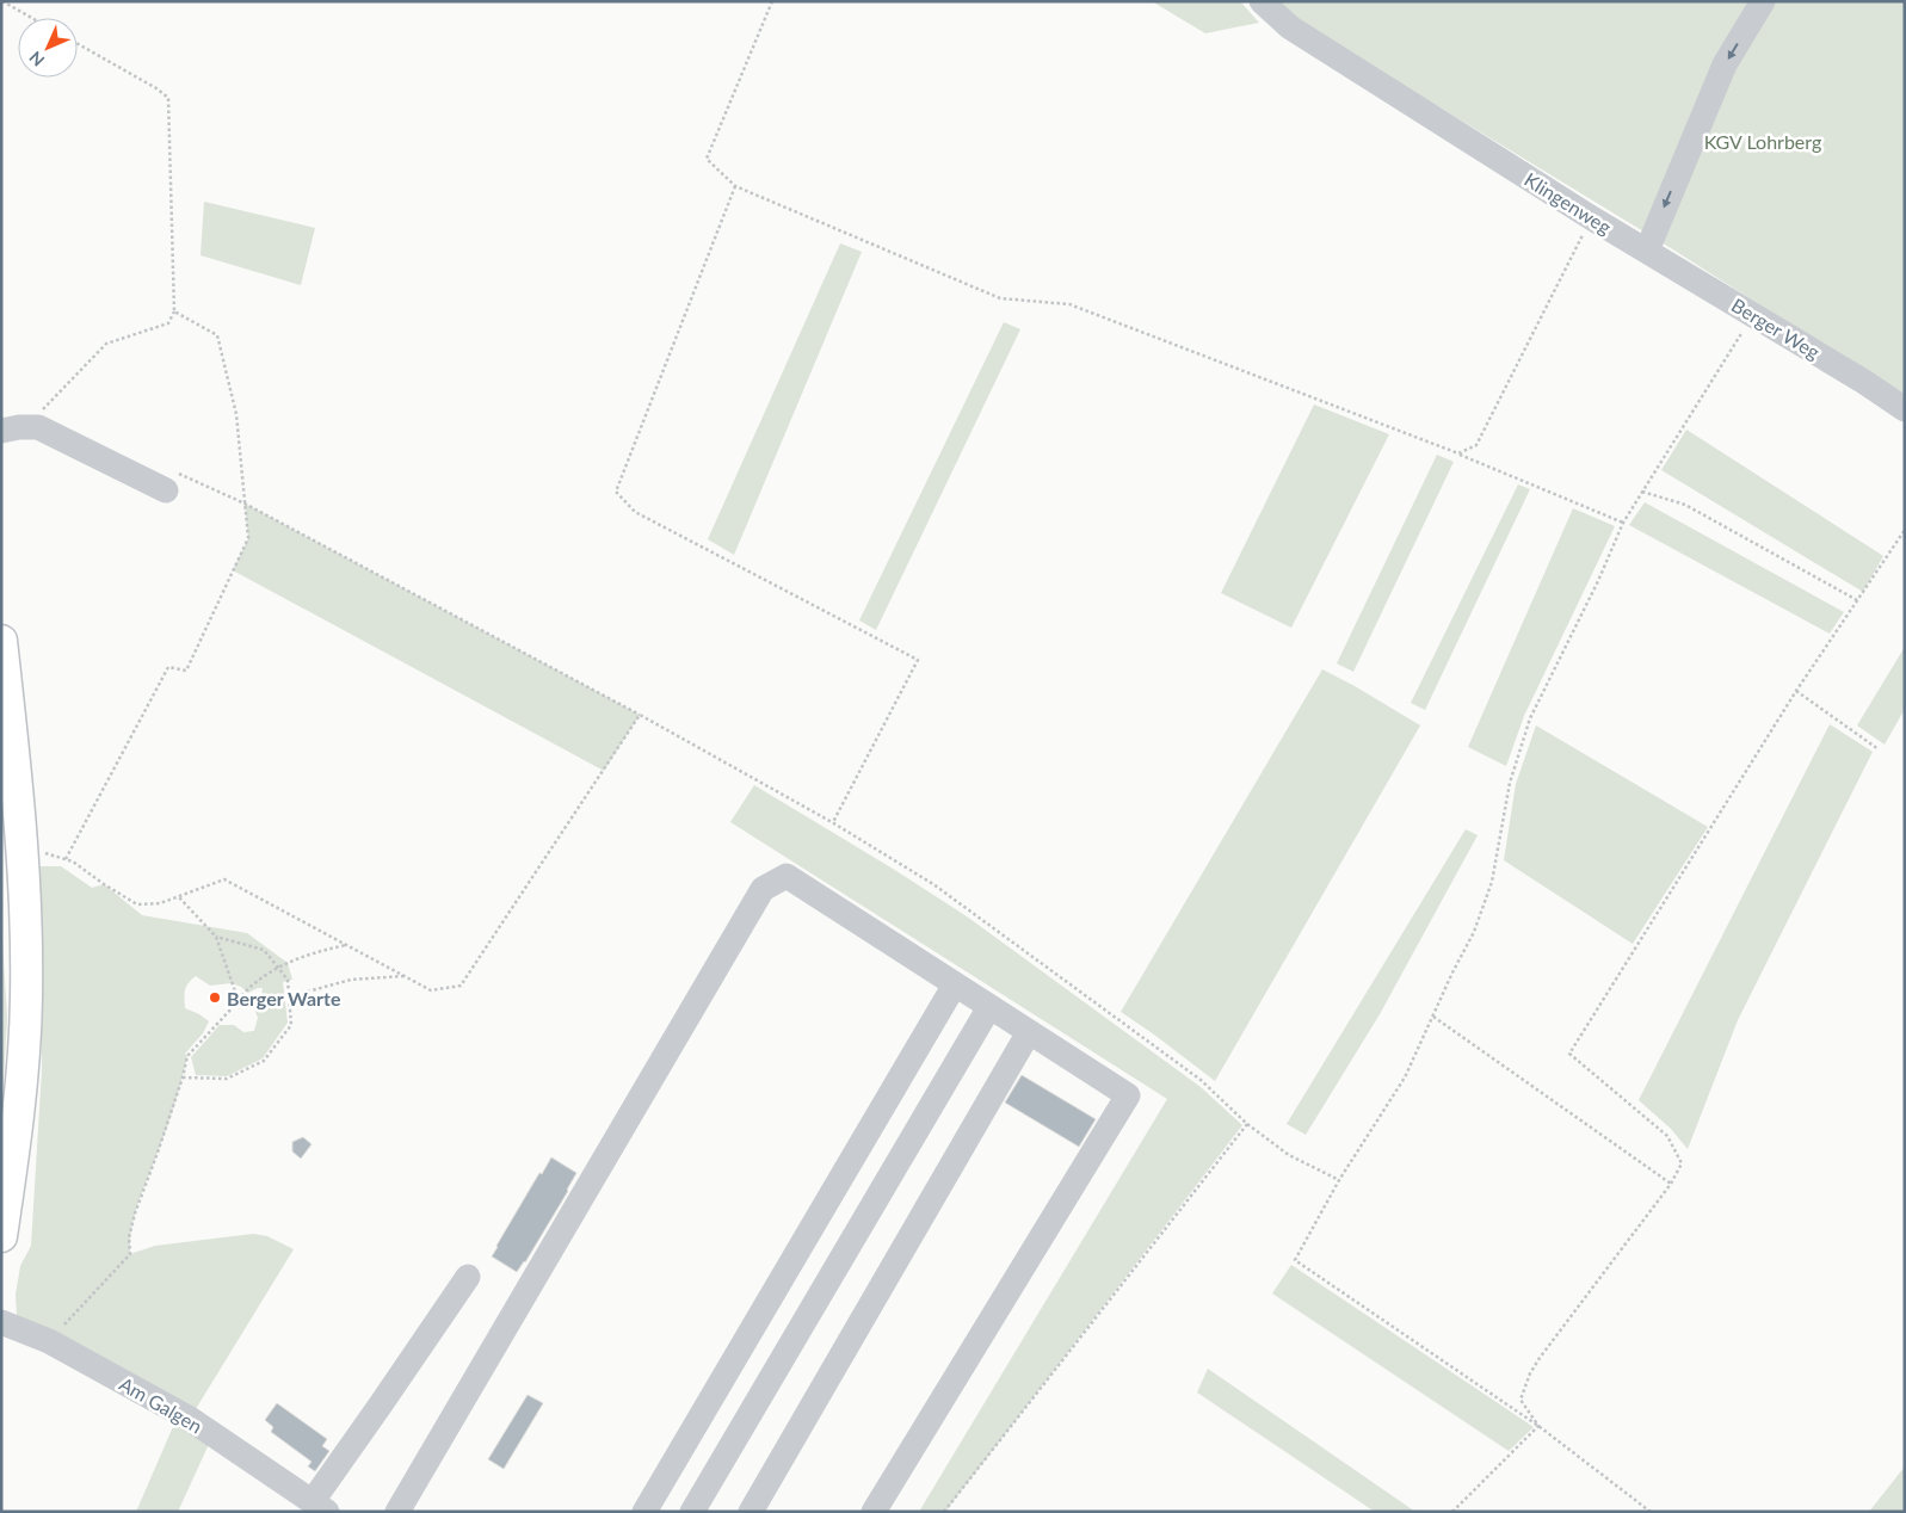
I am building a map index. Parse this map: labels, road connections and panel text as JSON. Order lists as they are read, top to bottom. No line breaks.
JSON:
{"streets":{"street":["Klingenweg","Berger Weg","Am Galgen"]},"crossings":[["Klingenweg","Berger Weg"]],"parks":["KGV Lohrberg"],"places":["Berger Warte"],"north":"bottom left"}
